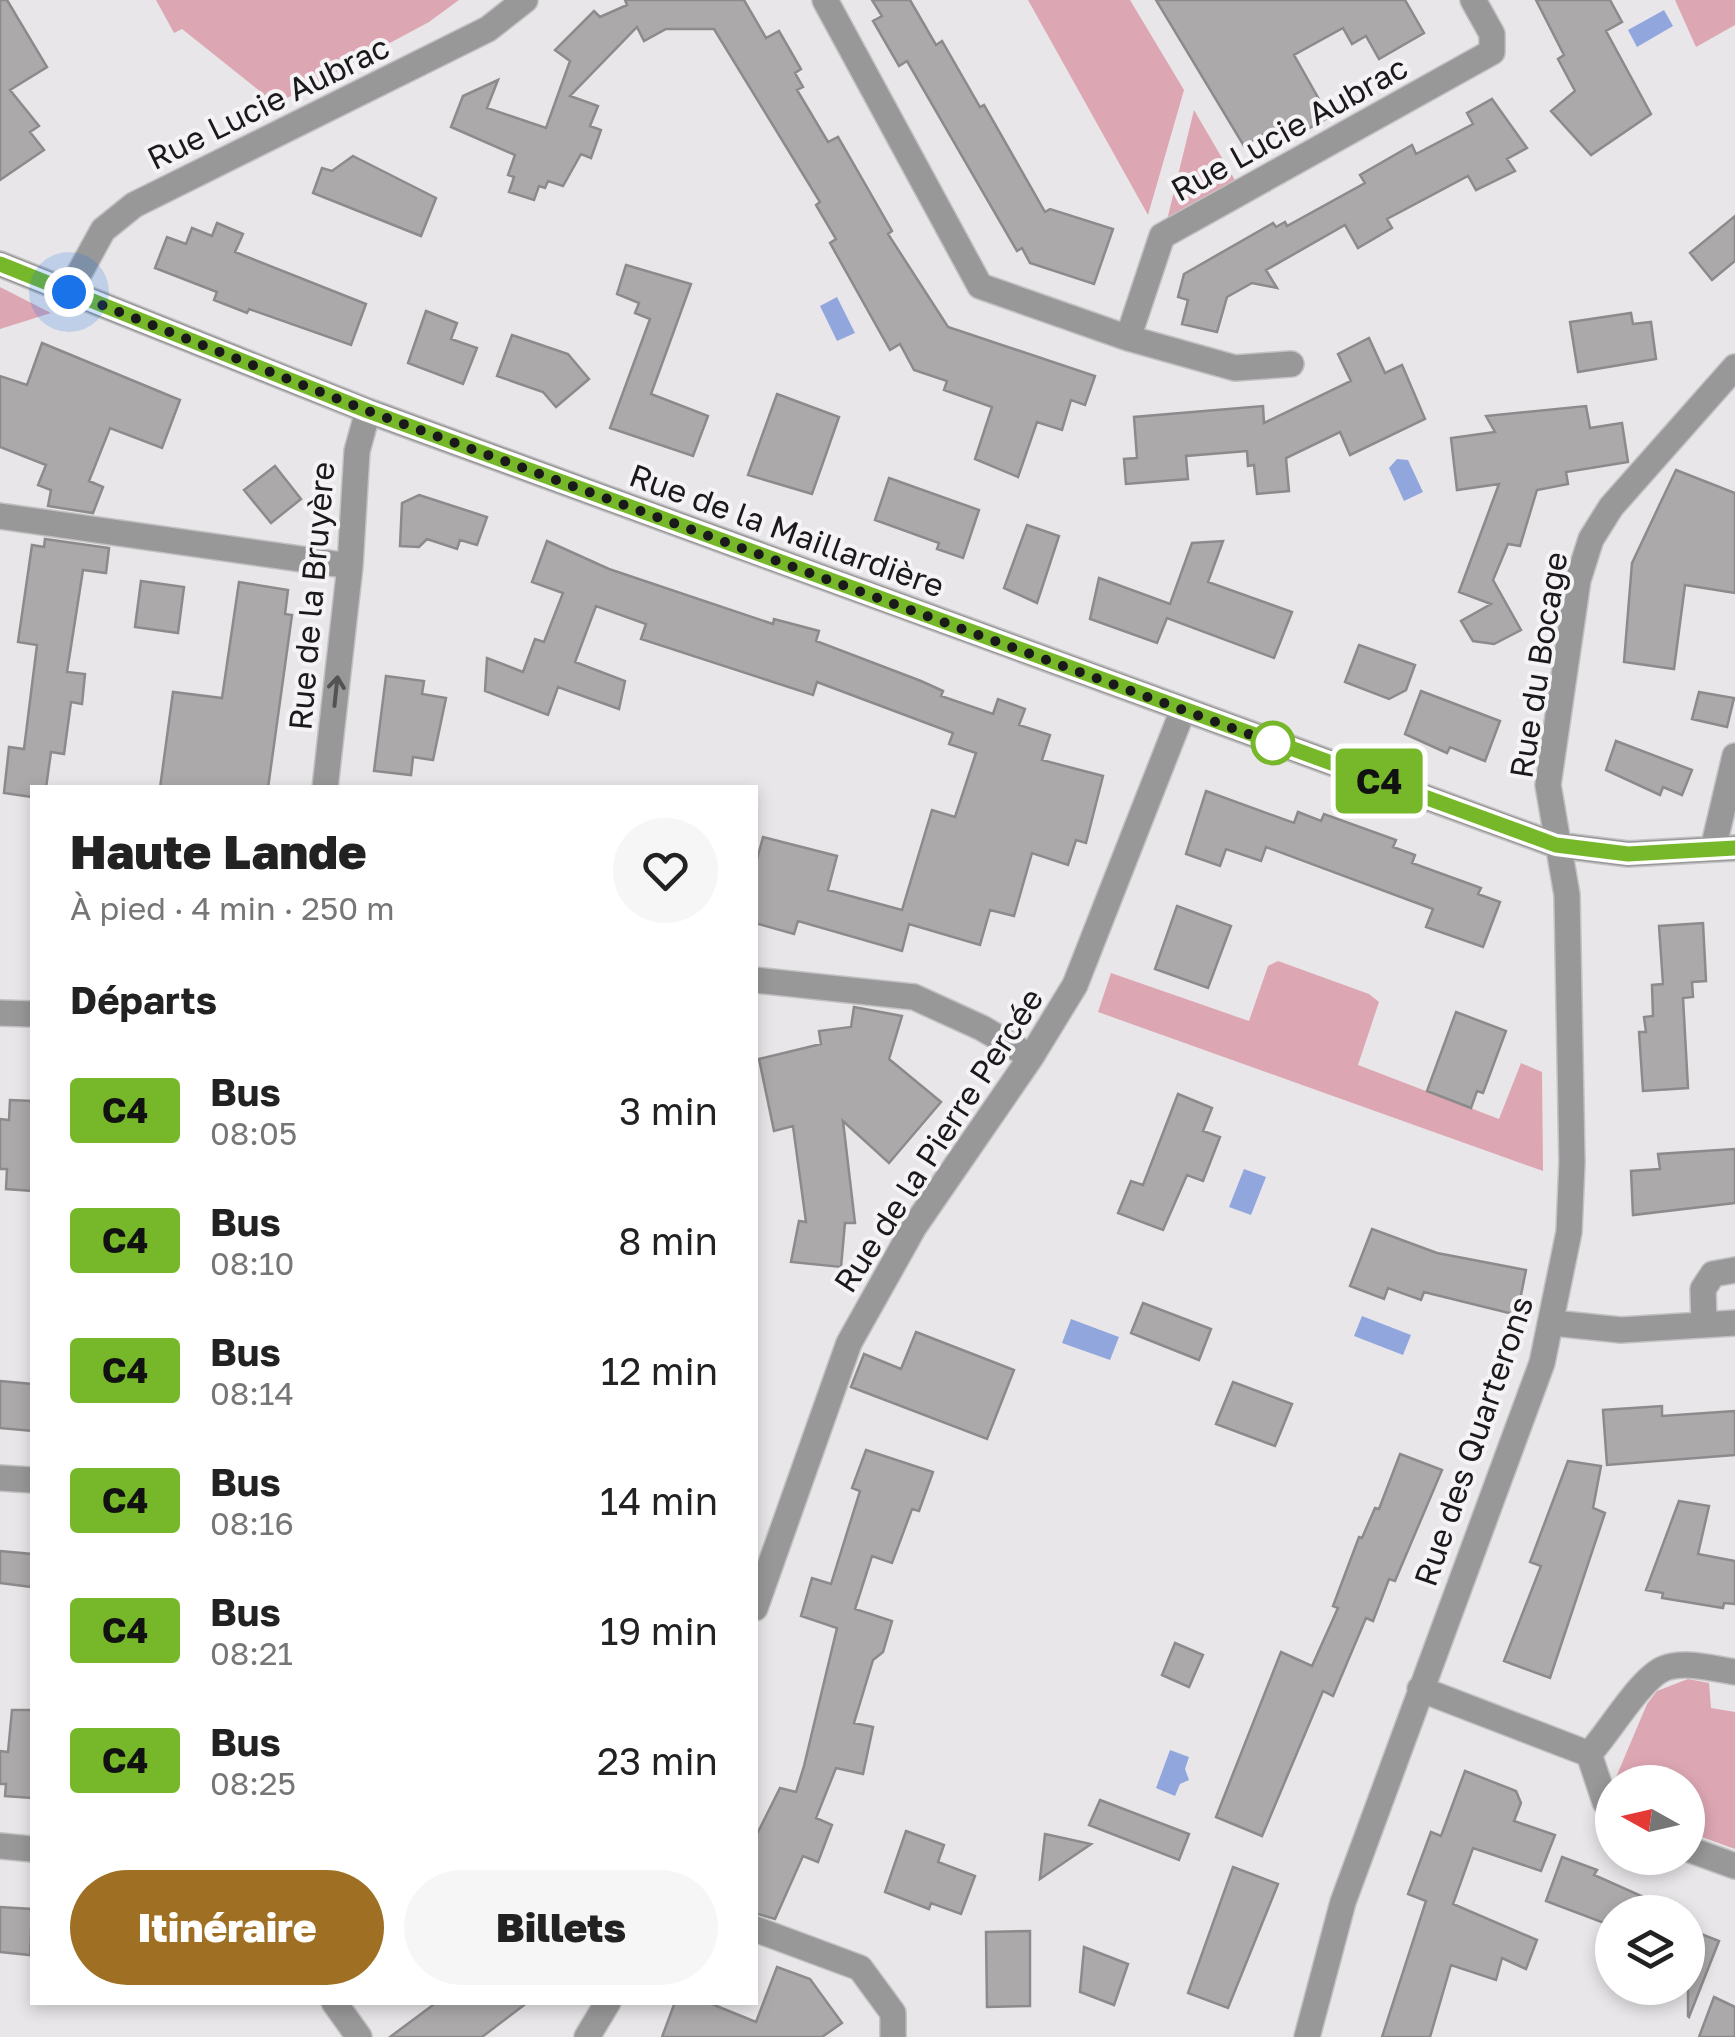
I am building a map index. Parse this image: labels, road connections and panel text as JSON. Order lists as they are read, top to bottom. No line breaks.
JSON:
{"streets":{"street":["Rue Lucie Aubrac","Rue de la Maillardière","Rue de la Bruyère","Rue du Bocage","Rue de la Pierre Percée","Rue des Quarterons"]},"crossings":[["Rue Lucie Aubrac","Rue de la Maillardière"],["Rue de la Maillardière","Rue de la Bruyère"],["Rue de la Maillardière","Rue du Bocage"],["Rue de la Maillardière","Rue de la Pierre Percée"],["Rue de la Maillardière","Rue des Quarterons"],["Rue du Bocage","Rue des Quarterons"]],"one_way":["Rue de la Bruyère"],"lines":["bus line C4"],"north":"left","page":{"on_map":"C4","heading":[["Haute Lande","À pied · 4 min · 250 m"],"Départs"],"list":[{"mark":"C4","name":"Bus","note":"08:05","value":"3 min"},{"mark":"C4","name":"Bus","note":"08:10","value":"8 min"},{"mark":"C4","name":"Bus","note":"08:14","value":"12 min"},{"mark":"C4","name":"Bus","note":"08:16","value":"14 min"},{"mark":"C4","name":"Bus","note":"08:21","value":"19 min"},{"mark":"C4","name":"Bus","note":"08:25","value":"23 min"}],"buttons":["Itinéraire","Billets"]}}
